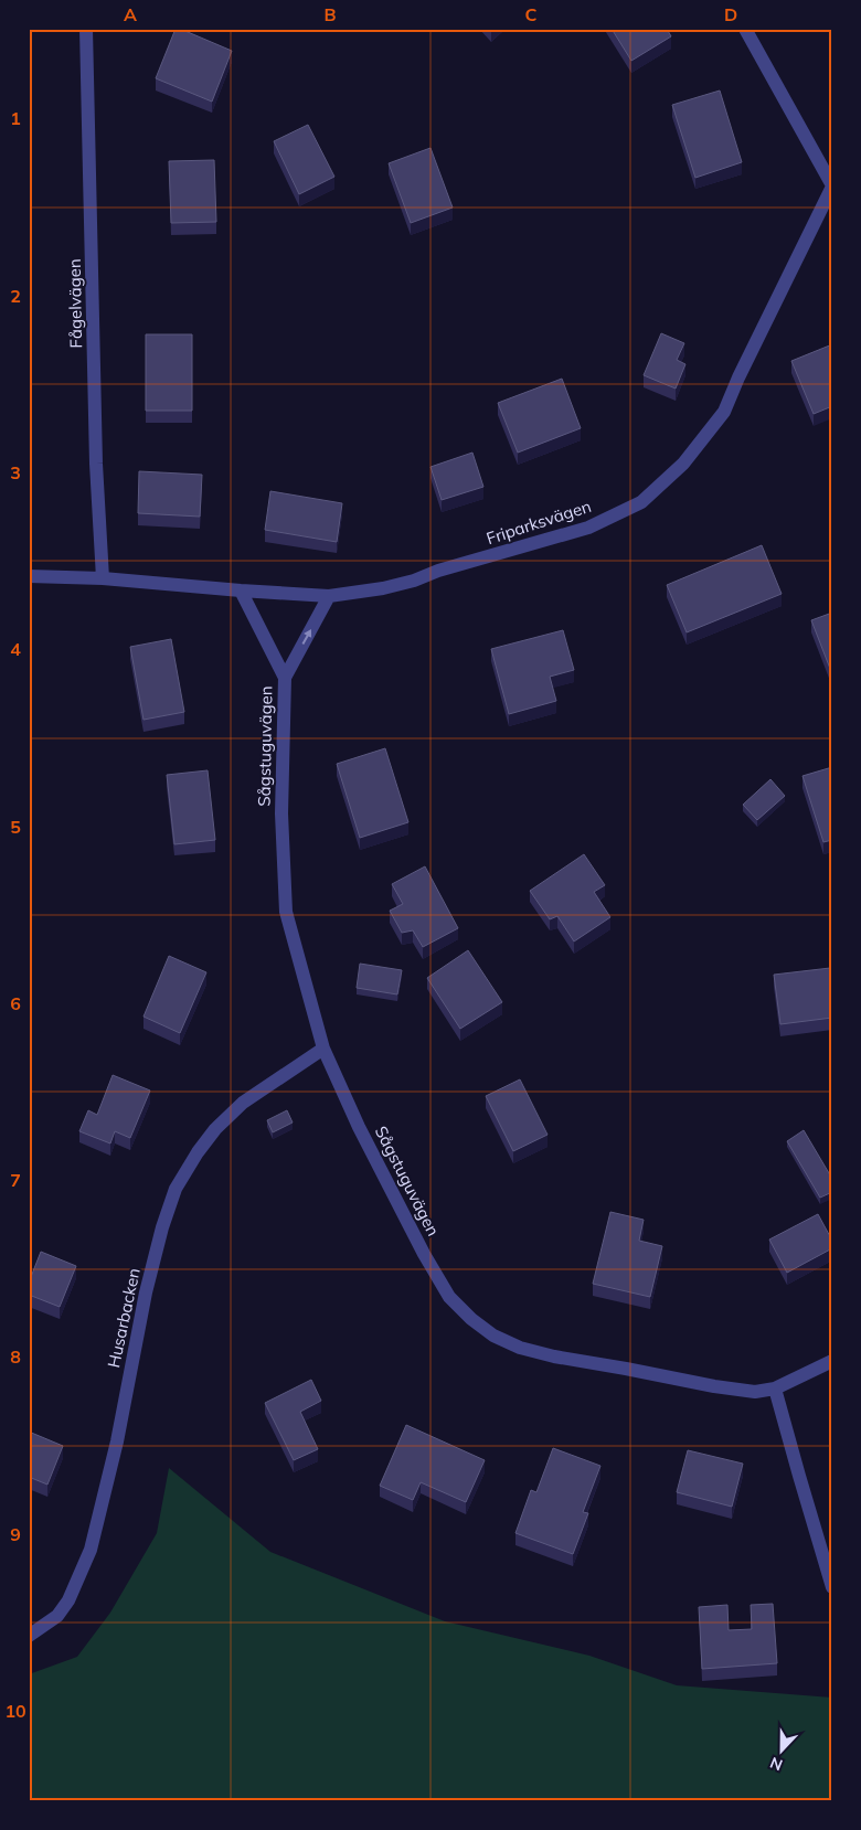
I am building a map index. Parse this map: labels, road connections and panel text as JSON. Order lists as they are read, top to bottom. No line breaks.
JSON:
{"streets":{"street":["Fågelvägen","Friparksvägen","Sågstuguvägen","Husarbacken"]},"crossings":[["Friparksvägen","Sågstuguvägen"],["Sågstuguvägen","Husarbacken"]],"north":"bottom","grid":{"columns":["A","B","C","D"],"rows":["1","2","3","4","5","6","7","8","9","10"]}}
